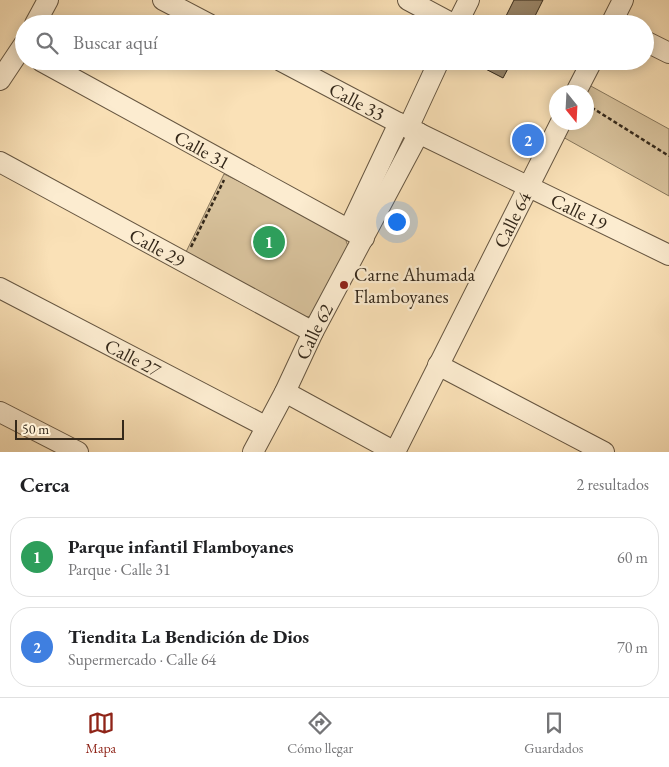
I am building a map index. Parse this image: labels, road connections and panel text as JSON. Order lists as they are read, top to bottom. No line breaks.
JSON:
{"streets":{"street":["Calle 33","Calle 31","Calle 19","Calle 64","Calle 29","Calle 62","Calle 27"]},"crossings":[["Calle 33","Calle 19"],["Calle 33","Calle 62"],["Calle 31","Calle 62"],["Calle 19","Calle 64"],["Calle 19","Calle 62"],["Calle 29","Calle 62"],["Calle 62","Calle 27"]],"places":["Carne Ahumada Flamboyanes"],"scale_bar":"50 m","north":"bottom","page":{"search":"Buscar aquí","pins":["2","1"],"scale":"50 m","heading":["Cerca","2 resultados"],"list":[{"mark":"1","name":"Parque infantil Flamboyanes","note":"Parque · Calle 31","value":"60 m"},{"mark":"2","name":"Tiendita La Bendición de Dios","note":"Supermercado · Calle 64","value":"70 m"}],"nav":["Mapa","Cómo llegar","Guardados"]}}
